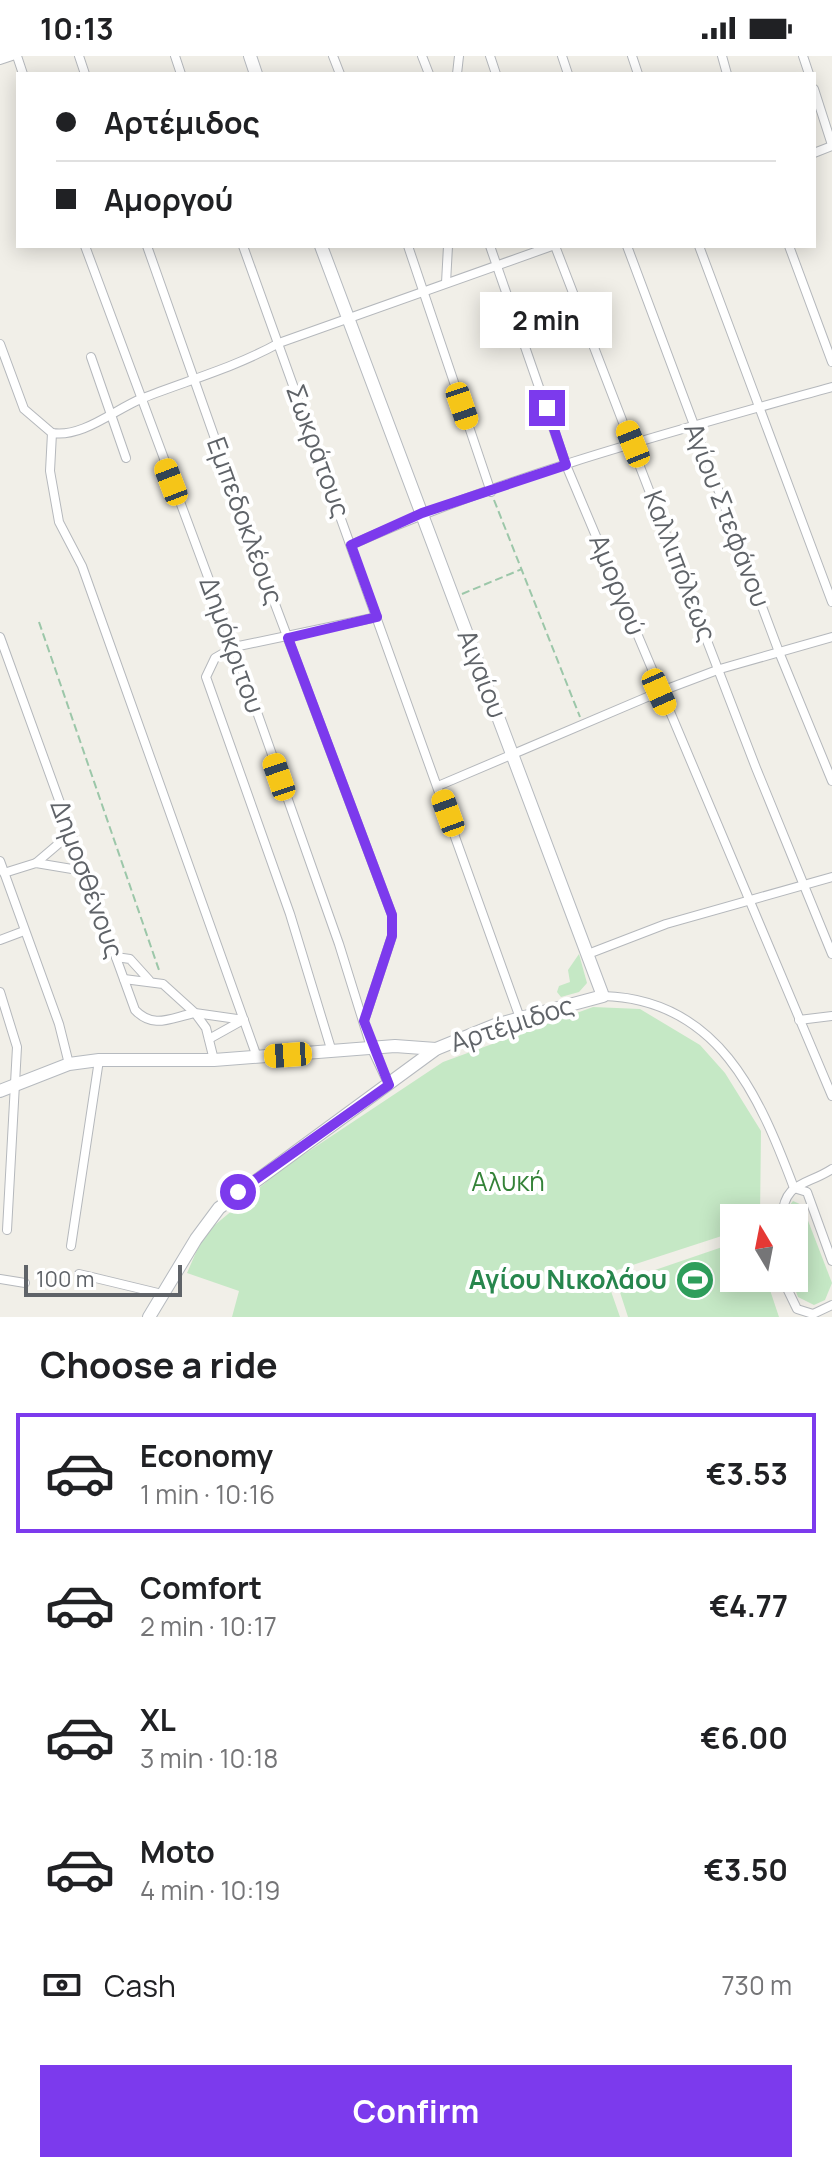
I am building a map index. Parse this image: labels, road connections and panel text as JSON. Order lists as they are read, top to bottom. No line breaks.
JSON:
{"streets":{"main road":["Αιγαίου","Αρτέμιδος"],"street":["Σωκράτους","Αγίου Στεφάνου","Εμπεδοκλέους","Καλλιπόλεως","Αμοργού","Δημόκριτου","Δημοσθένους"]},"crossings":[["Σωκράτους","Αρτέμιδος"],["Εμπεδοκλέους","Δημόκριτου"],["Δημόκριτου","Αρτέμιδος"],["Αιγαίου","Αρτέμιδος"]],"parks":["Αλυκή"],"places":{"sports":["Αγίου Νικολάου"]},"scale_bar":"100 m","north":"top","page":{"status":"10:13","banner":["Αρτέμιδος","Αμοργού"],"bubble":"2 min","scale":"100 m","heading":"Choose a ride","list":[{"name":"Economy","note":"1 min · 10:16","value":"€3.53"},{"name":"Comfort","note":"2 min · 10:17","value":"€4.77"},{"name":"XL","note":"3 min · 10:18","value":"€6.00"},{"name":"Moto","note":"4 min · 10:19","value":"€3.50"}],"pay":["Cash","730 m"],"buttons":"Confirm"}}
